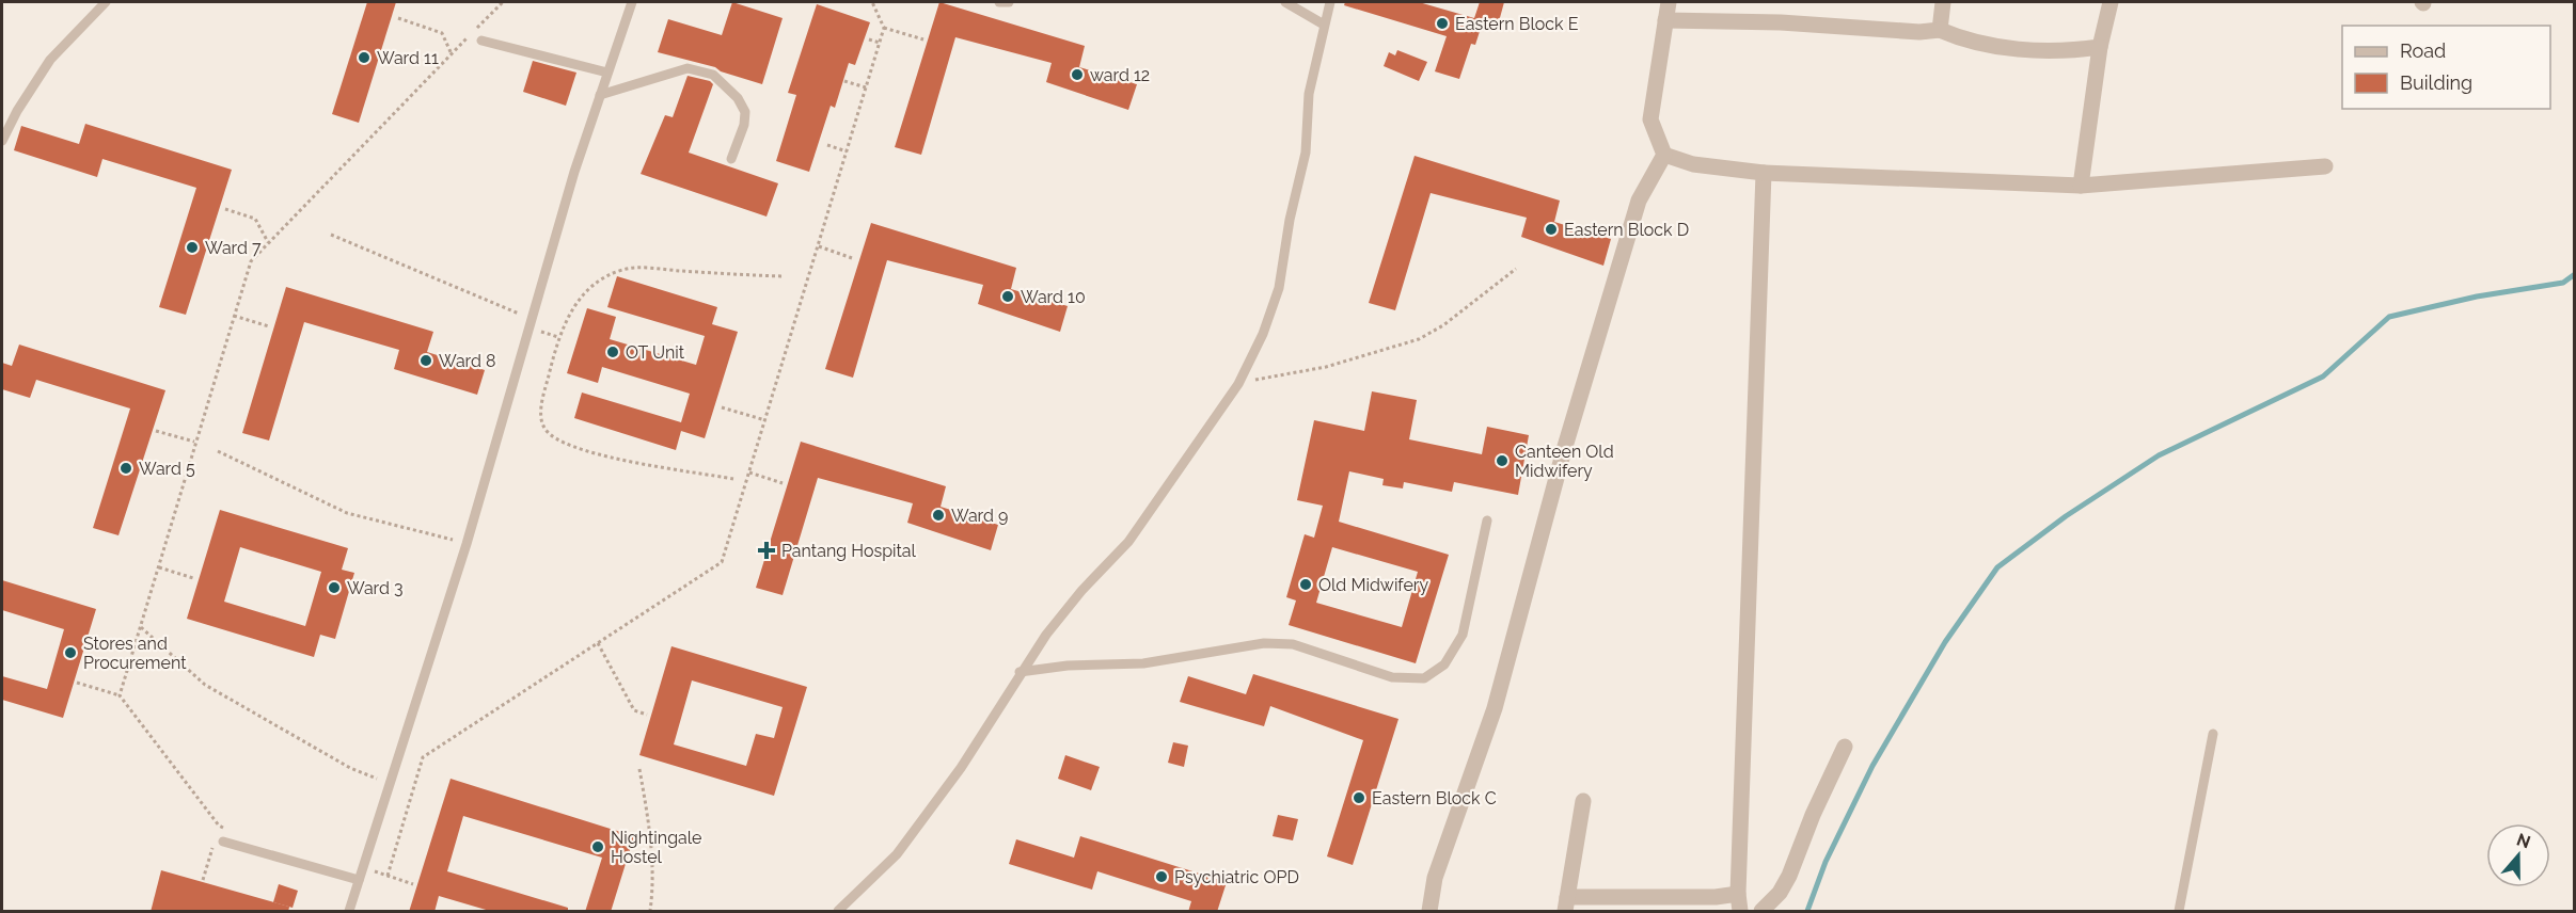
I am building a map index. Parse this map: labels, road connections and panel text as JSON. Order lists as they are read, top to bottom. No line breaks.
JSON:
{"places":{"other":["Eastern Block E","Ward 11","ward 12","Eastern Block D","Ward 7","Ward 10","OT Unit","Ward 8","Canteen Old Midwifery","Ward 5","Ward 9","Old Midwifery","Ward 3","Stores and Procurement","Eastern Block C","Nightingale Hostel","Psychiatric OPD"],"health":["Pantang Hospital"]},"legend":["Road","Building"],"north":"top"}
